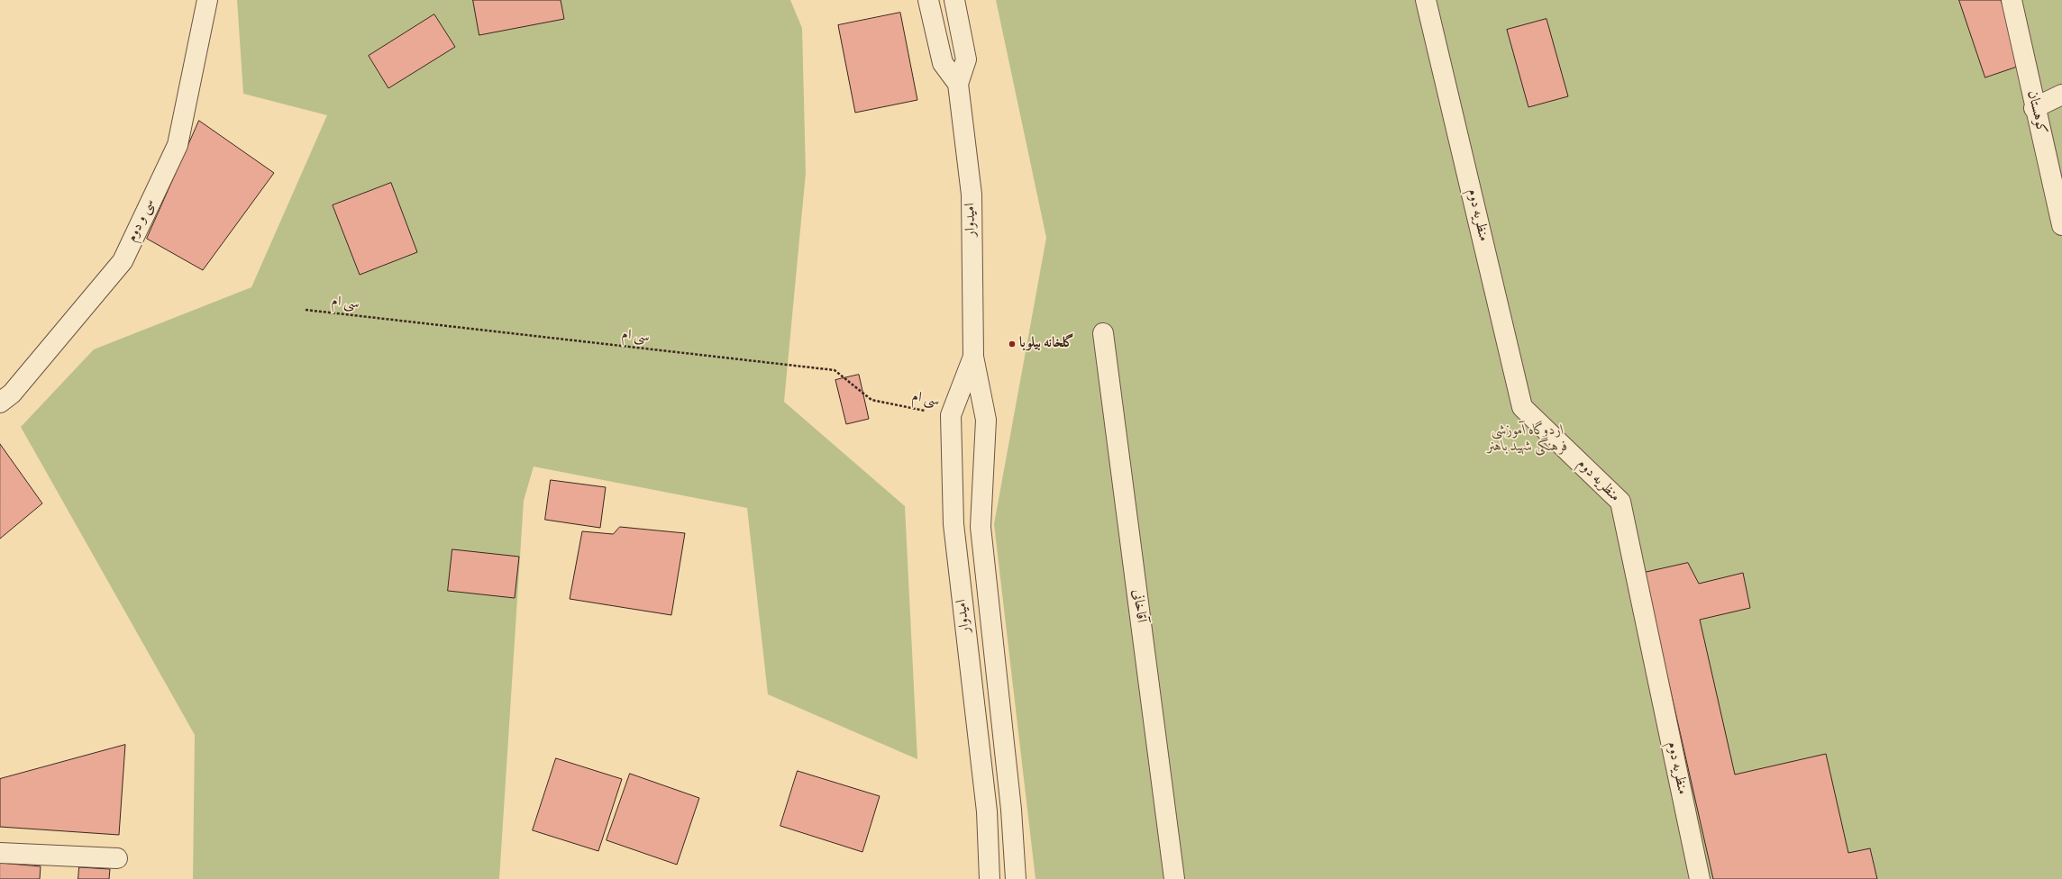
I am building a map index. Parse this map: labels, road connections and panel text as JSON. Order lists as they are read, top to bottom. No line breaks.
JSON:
{"streets":{"street":["کوهستان","منظریه دوم","امیدوار","سی و دوم","آقاخانی"],"path":["سی ام"]},"crossings":[["امیدوار","سی ام"]],"parks":["اردوگاه آموزشی فرهنگی شهید باهنر"],"places":["گلخانه بیلوبا"]}
